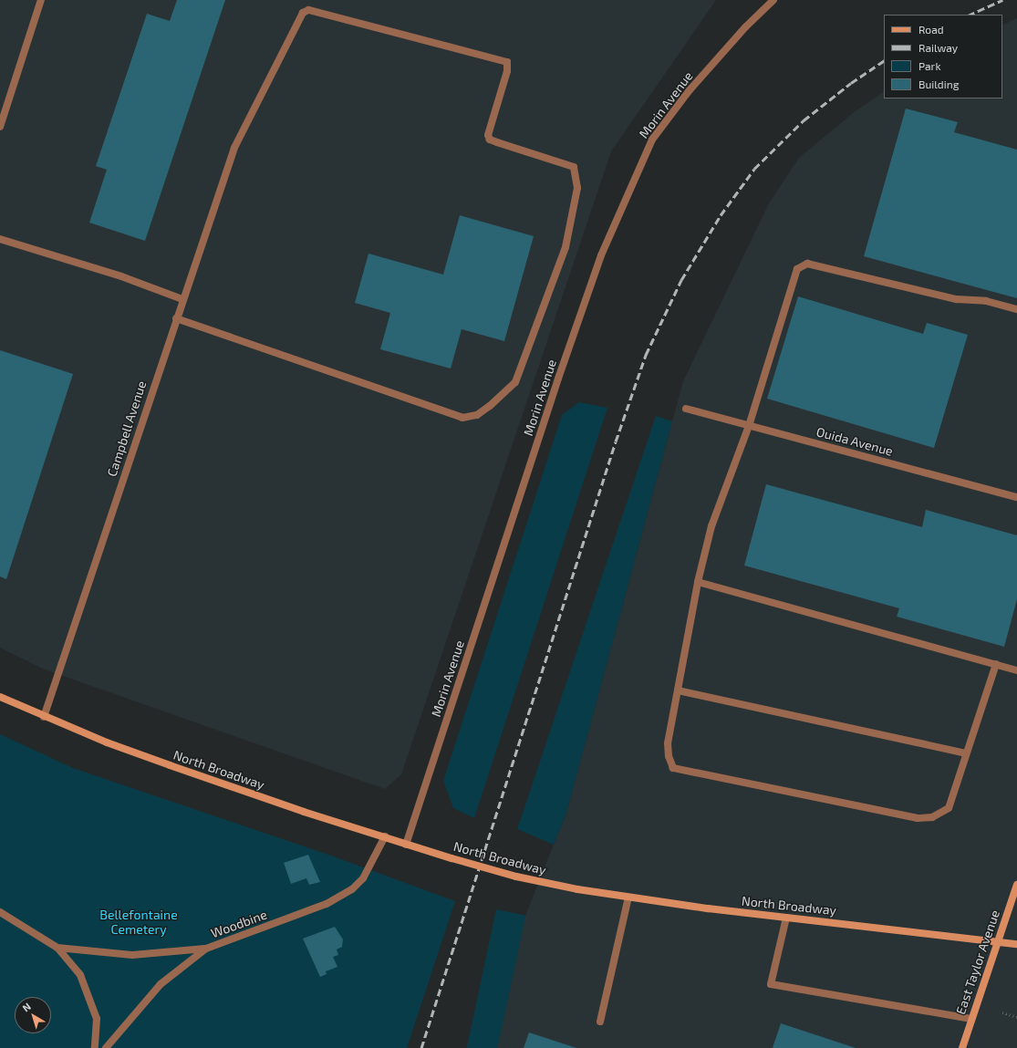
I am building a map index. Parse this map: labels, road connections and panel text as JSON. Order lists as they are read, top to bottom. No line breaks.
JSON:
{"streets":{"main road":["North Broadway","East Taylor Avenue"],"street":["Morin Avenue","Campbell Avenue","Ouida Avenue","Woodbine"]},"crossings":[["Morin Avenue","North Broadway"],["Campbell Avenue","North Broadway"],["North Broadway","Woodbine"],["North Broadway","East Taylor Avenue"]],"parks":["Bellefontaine Cemetery"],"legend":["Road","Railway","Park","Building"],"north":"top left"}
